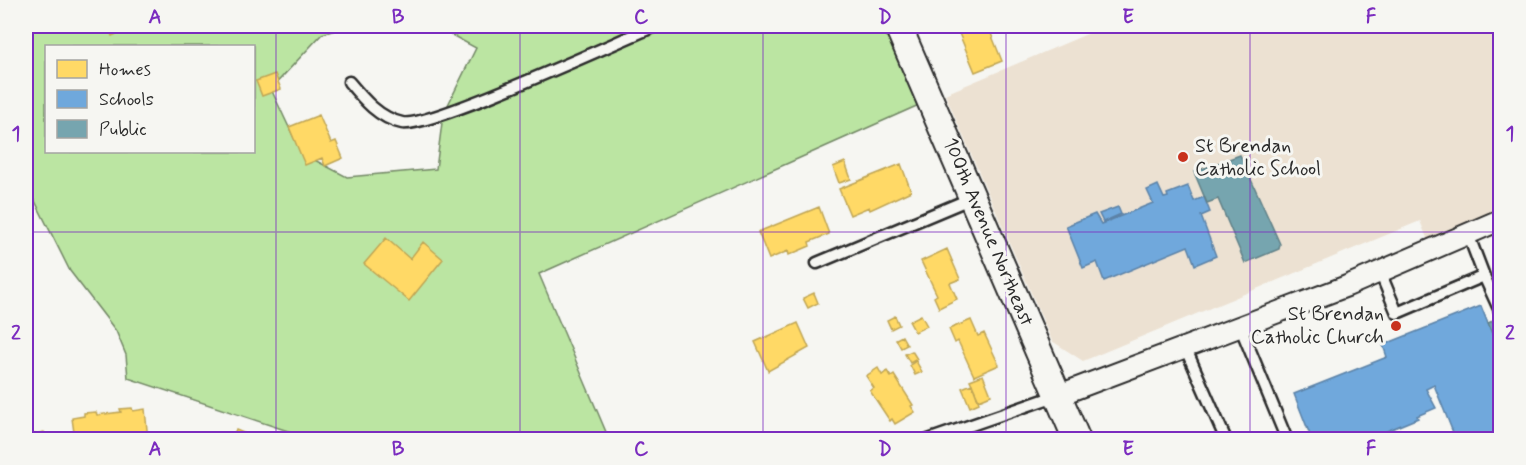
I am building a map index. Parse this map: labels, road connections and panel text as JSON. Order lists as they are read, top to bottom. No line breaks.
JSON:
{"streets":{"street":["100th Avenue Northeast"]},"places":["St Brendan Catholic School","St Brendan Catholic Church"],"legend":["Homes","Schools","Public"],"grid":{"columns":["A","B","C","D","E","F"],"rows":["1","2"]}}
